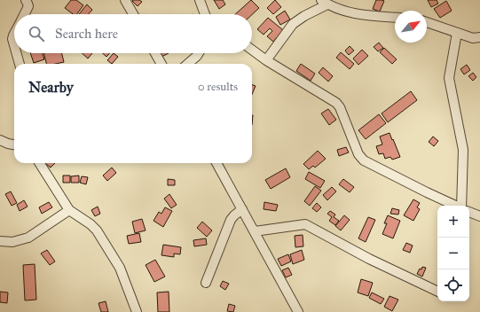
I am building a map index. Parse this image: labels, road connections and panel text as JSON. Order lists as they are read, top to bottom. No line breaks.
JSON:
{"north":"top right","page":{"search":"Search here","heading":["Nearby","0 results"],"map_buttons":["+","−"]}}
